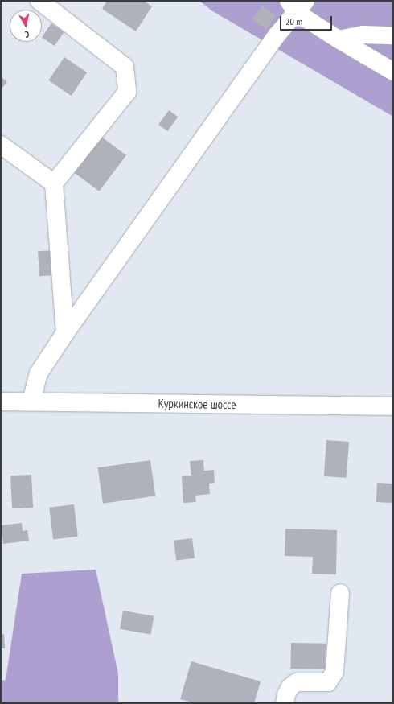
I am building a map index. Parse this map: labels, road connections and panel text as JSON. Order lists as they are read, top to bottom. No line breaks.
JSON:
{"streets":{"main road":["Куркинское шоссе"]},"scale_bar":"20 m","north":"bottom"}
